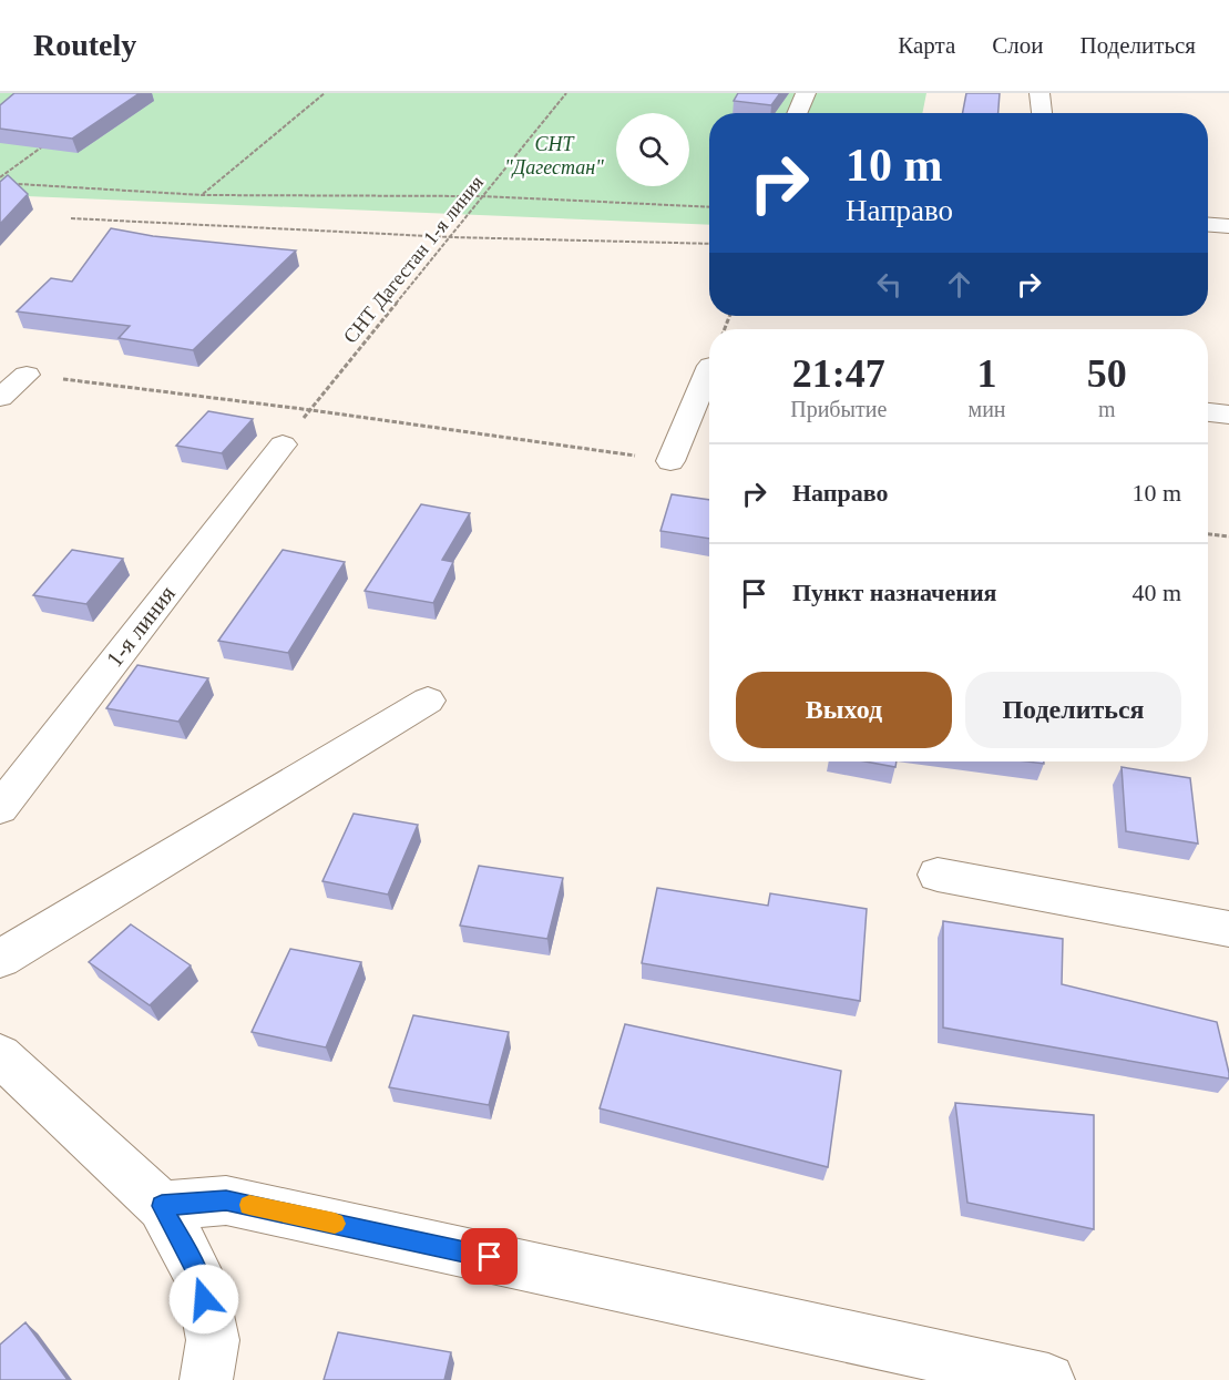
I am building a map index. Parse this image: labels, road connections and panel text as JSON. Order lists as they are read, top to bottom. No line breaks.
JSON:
{"streets":{"street":["1-я линия"],"path":["СНТ Дагестан 1-я линия"]},"crossings":[["СНТ Дагестан 1-я линия","1-я линия"]],"parks":["СНТ \"Дагестан\""],"page":{"header":"Routely","nav":["Карта","Слои","Поделиться"],"turn":["10 m","Направо"],"eta":["21:47","Прибытие","1","мин","50","m"],"list":[{"name":"Направо","value":"10 m"},{"name":"Пункт назначения","value":"40 m"}],"buttons":["Выход","Поделиться"]}}
